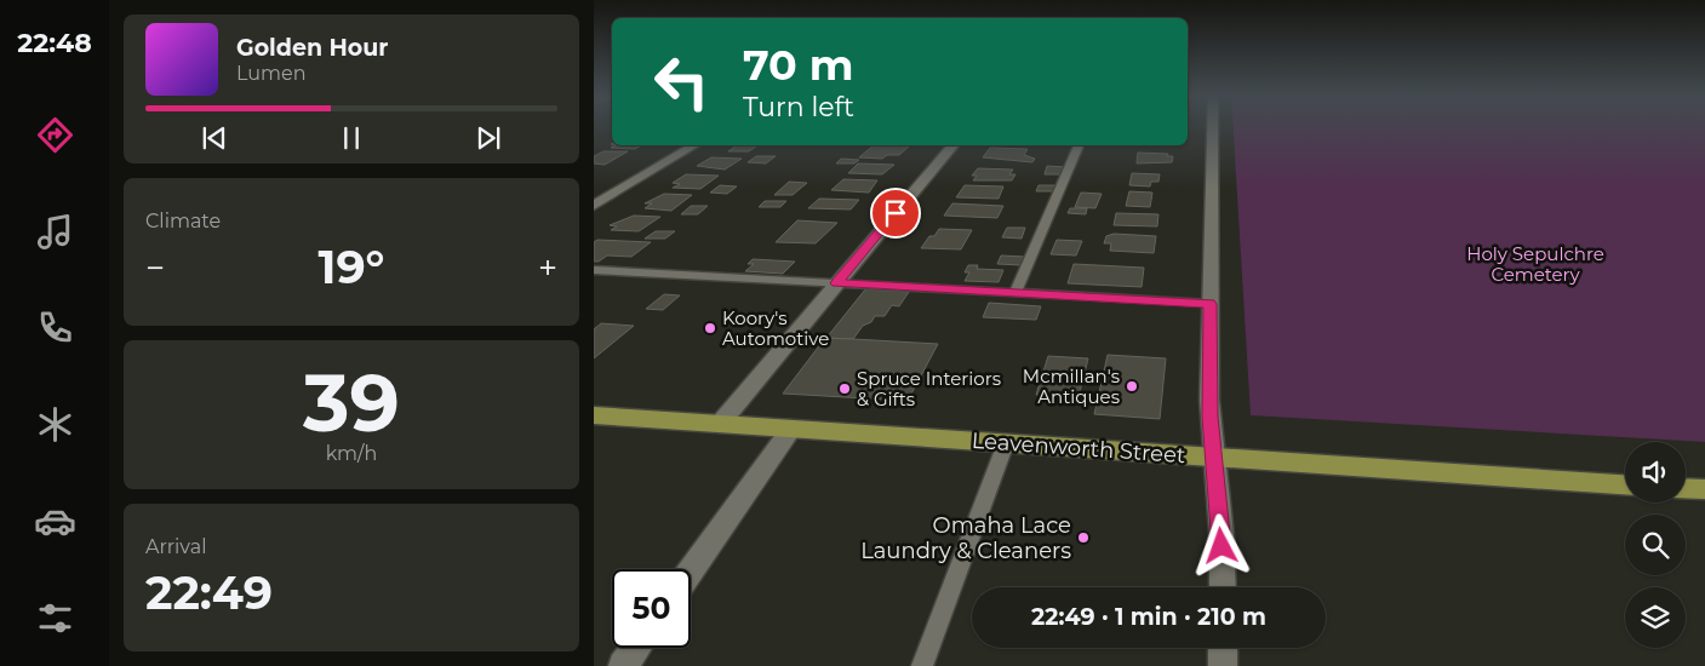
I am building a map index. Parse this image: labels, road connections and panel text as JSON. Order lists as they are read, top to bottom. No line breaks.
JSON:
{"streets":{"main road":["Leavenworth Street"]},"parks":["Holy Sepulchre Cemetery"],"places":["Koory's Automotive","Mcmillan's Antiques","Spruce Interiors & Gifts","Omaha Lace Laundry & Cleaners"],"page":{"tabs":"22:48","turn":["70 m","Turn left"],"song":["Golden Hour","Lumen"],"tile":["Climate",["39","km/h"],["Arrival","22:49"]],"heat":["−","19°","+"],"limit":"50","trip":"22:49 · 1 min · 210 m"}}
